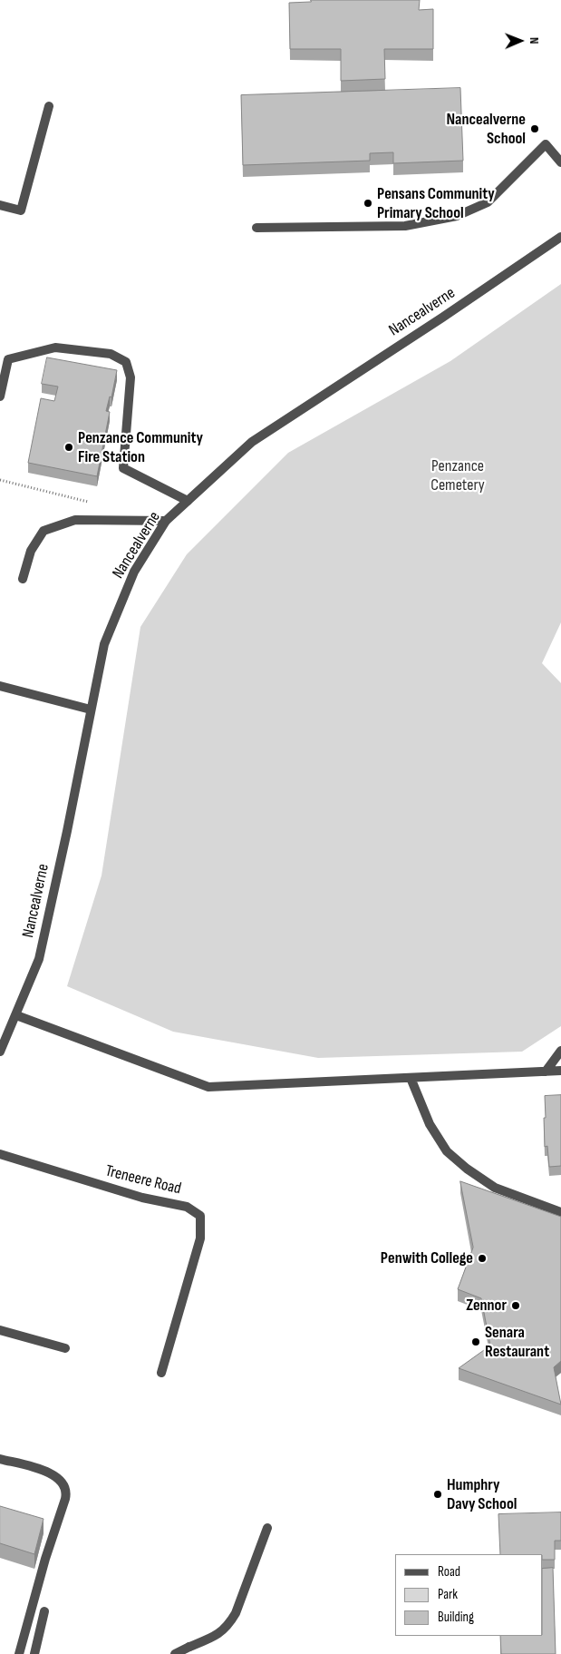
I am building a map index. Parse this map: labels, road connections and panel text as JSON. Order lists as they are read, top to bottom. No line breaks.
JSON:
{"streets":{"street":["Nancealverne","Treneere Road"]},"parks":["Penzance Cemetery"],"places":["Nancealverne School","Pensans Community Primary School","Penzance Community Fire Station","Penwith College","Zennor","Senara Restaurant","Humphry Davy School"],"legend":["Road","Park","Building"],"north":"right"}
